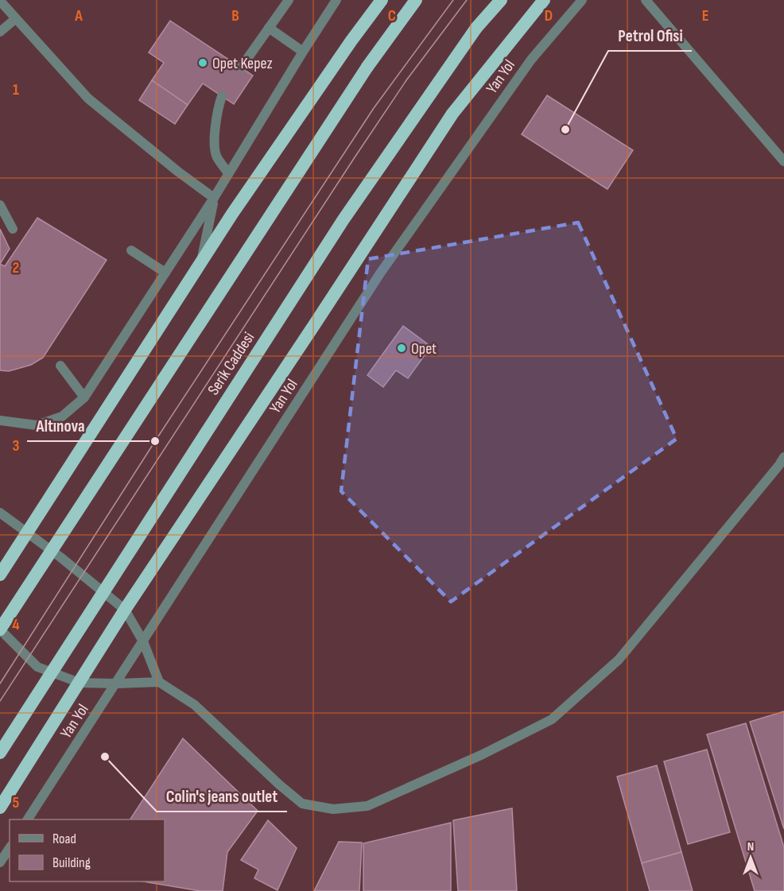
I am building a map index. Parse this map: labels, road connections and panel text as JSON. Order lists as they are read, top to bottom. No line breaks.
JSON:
{"streets":{"highway":["Serik Caddesi"],"street":["Yan Yol"]},"places":["Opet Kepez","Petrol Ofisi","Opet","Altınova","Colin's jeans outlet"],"legend":["Road","Building"],"north":"top","grid":{"columns":["A","B","C","D","E"],"rows":["1","2","3","4","5"]}}
